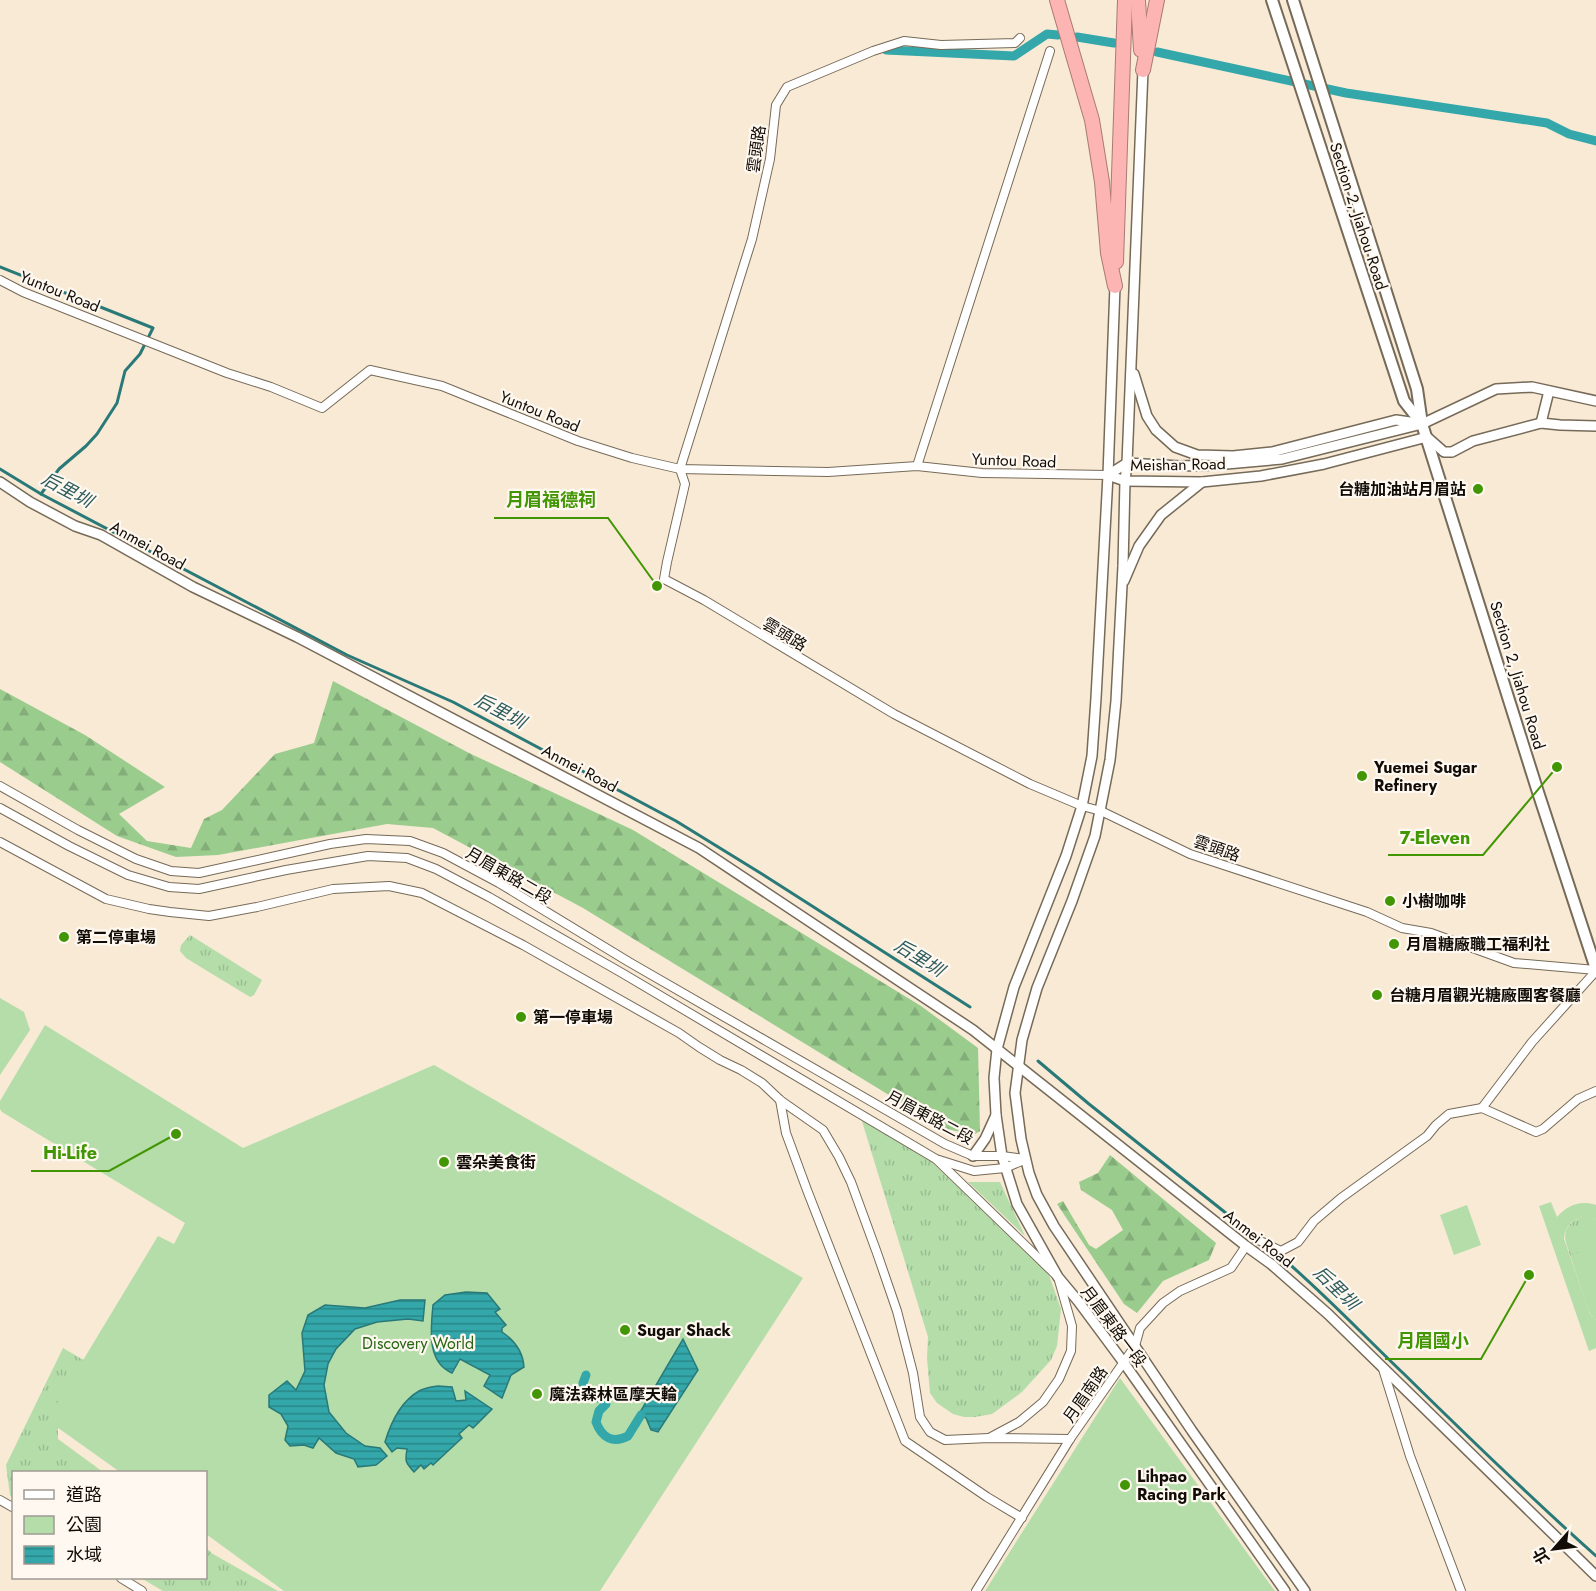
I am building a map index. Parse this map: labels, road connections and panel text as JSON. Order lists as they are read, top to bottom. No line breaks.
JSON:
{"streets":{"main road":["Section 2, Jiahou Road"],"street":["雲頭路","Yuntou Road","Meishan Road","Anmei Road","月眉東路二段","月眉東路一段","月眉南路"]},"crossings":[["雲頭路","Section 2, Jiahou Road"],["雲頭路","Yuntou Road"],["雲頭路","月眉東路一段"],["Section 2, Jiahou Road","Meishan Road"],["Yuntou Road","Meishan Road"],["Yuntou Road","月眉東路一段"],["Meishan Road","月眉東路一段"],["Anmei Road","月眉東路一段"],["Anmei Road","月眉南路"],["月眉東路二段","月眉東路一段"],["月眉東路一段","月眉南路"]],"water":["后里圳"],"parks":["Discovery World"],"places":["台糖加油站月眉站","月眉福德祠","7-Eleven","Yuemei Sugar Refinery","小樹咖啡","第二停車場","月眉糖廠職工福利社","台糖月眉觀光糖廠團客餐廳","第一停車場","Hi-Life","雲朵美食街","月眉國小","Sugar Shack","魔法森林區摩天輪","Lihpao Racing Park"],"legend":["道路","公園","水域"],"north":"bottom left"}
